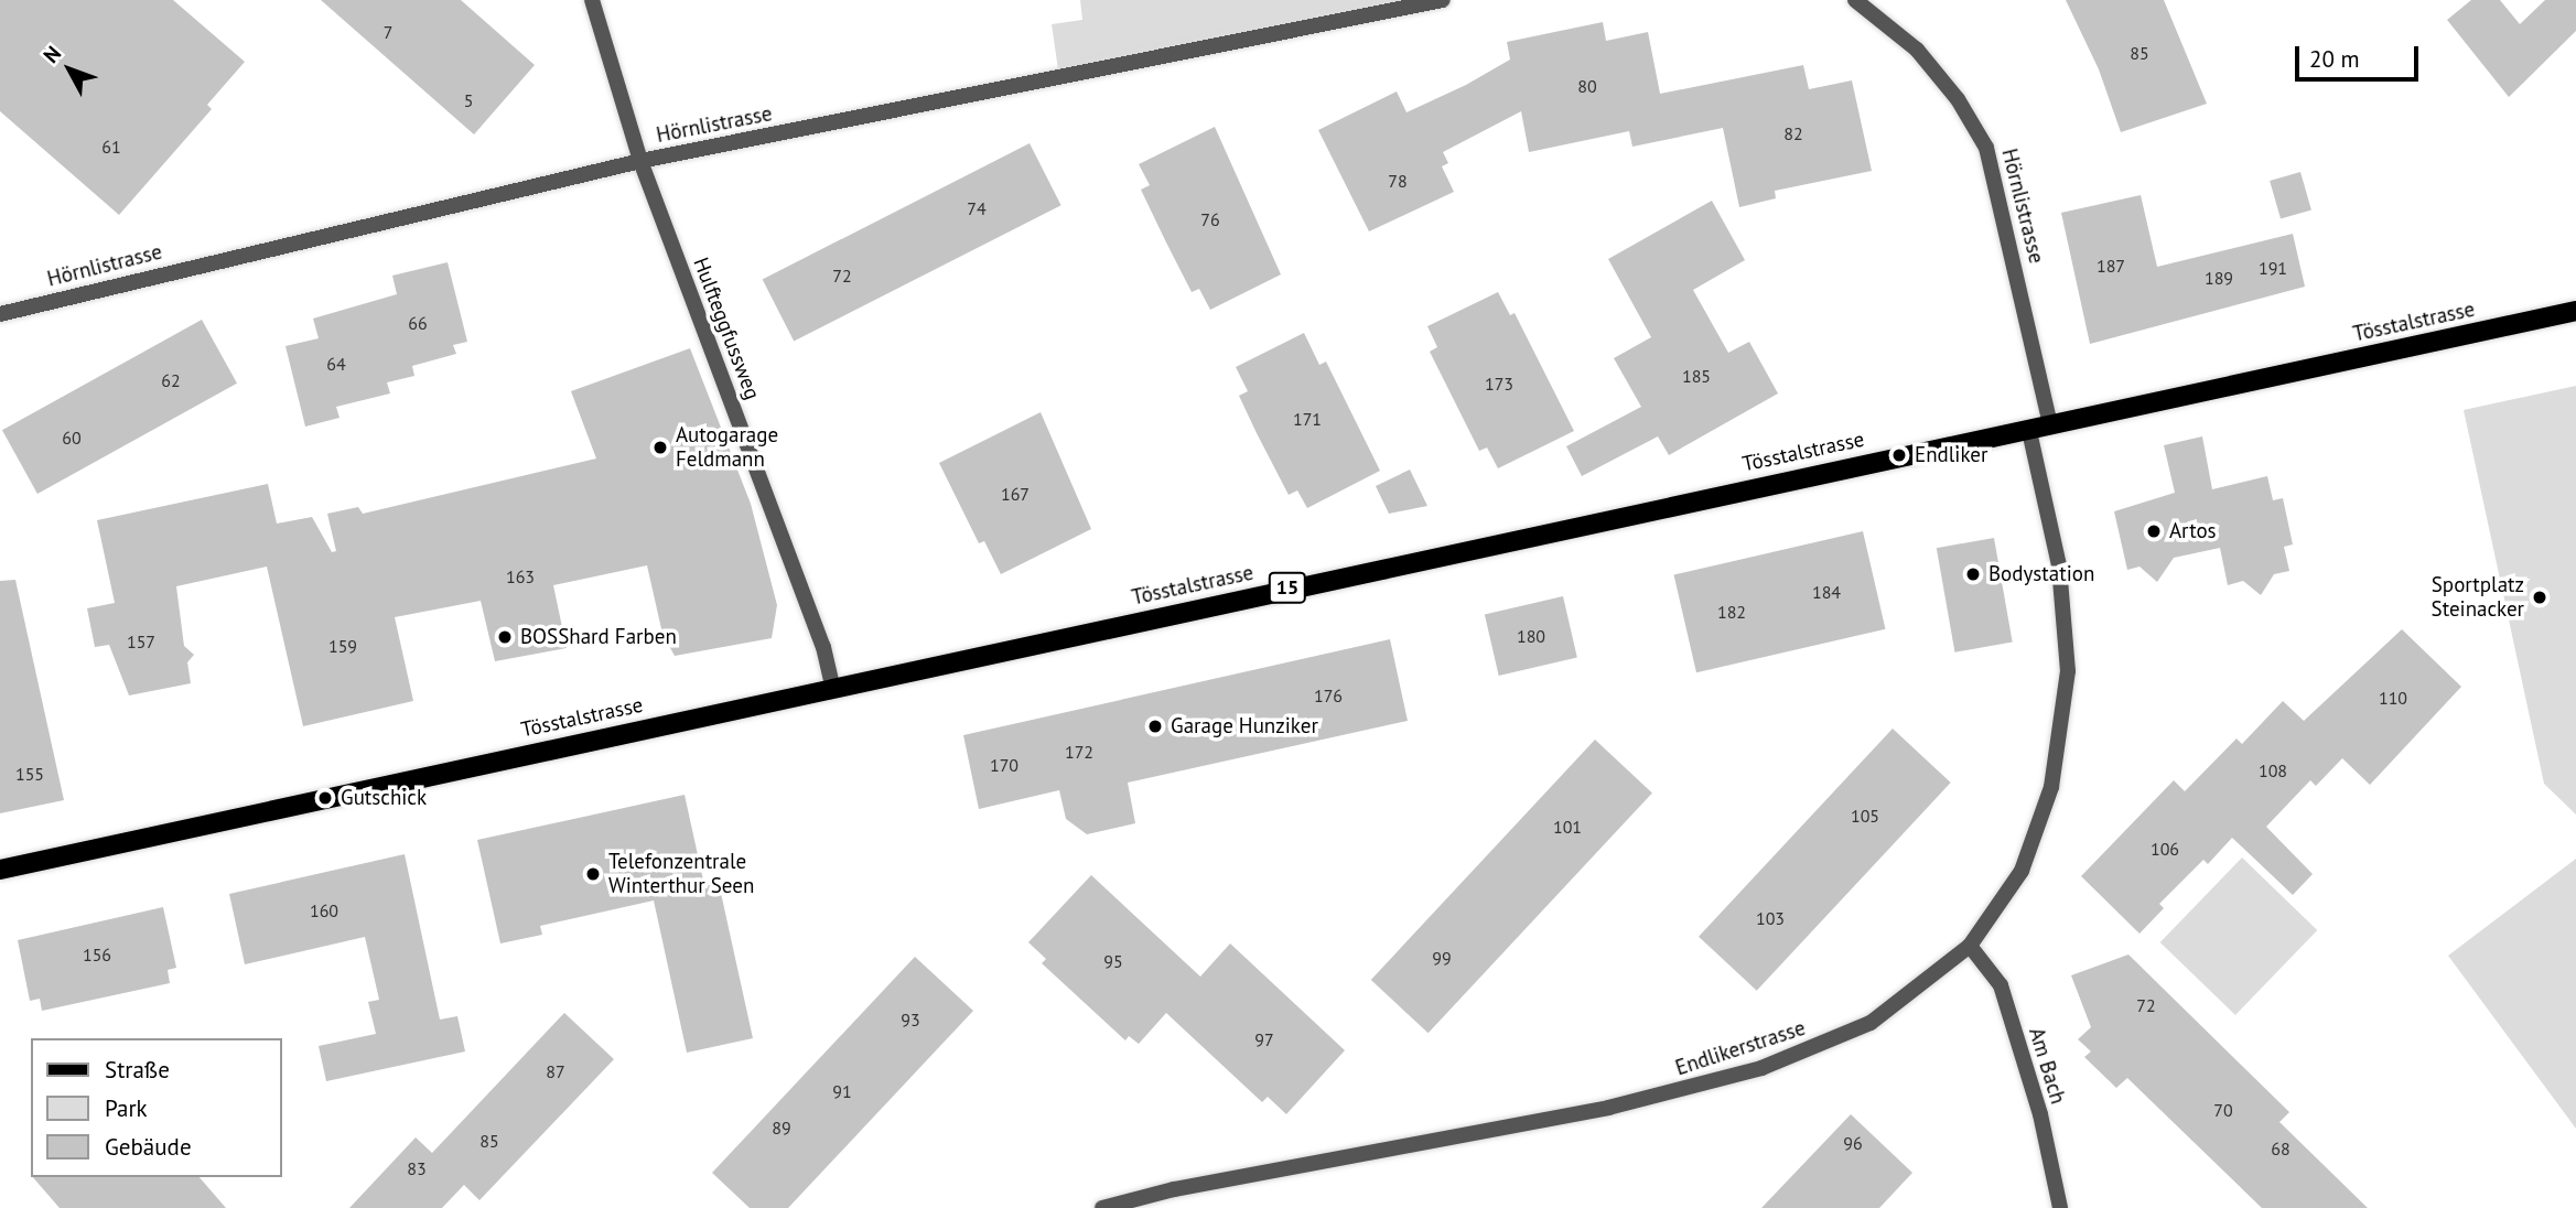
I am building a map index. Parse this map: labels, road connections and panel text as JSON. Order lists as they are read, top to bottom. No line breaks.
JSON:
{"streets":{"main road":["Tösstalstrasse","15"],"street":["Hörnlistrasse","Hulfteggfussweg","Endlikerstrasse","Am Bach"]},"crossings":[["Hörnlistrasse","Tösstalstrasse"],["Hörnlistrasse","Hulfteggfussweg"],["Tösstalstrasse","Hulfteggfussweg"],["Tösstalstrasse","Endlikerstrasse"],["Endlikerstrasse","Am Bach"]],"places":["Autogarage Feldmann","Endliker","Artos","Bodystation","Sportplatz Steinacker","BOSShard Farben","Garage Hunziker","Gutschick","Telefonzentrale Winterthur Seen"],"house_numbers":["7","85","80","5","82","61","78","74","76","187","191","72","189","66","64","185","62","173","171","60","167","163","184","182","180","157","159","176","110","172","170","108","155","105","101","106","160","103","156","99","95","72","93","97","87","91","70","89","85","96","68","83"],"legend":["Straße","Park","Gebäude"],"scale_bar":"20 m","north":"top left"}
